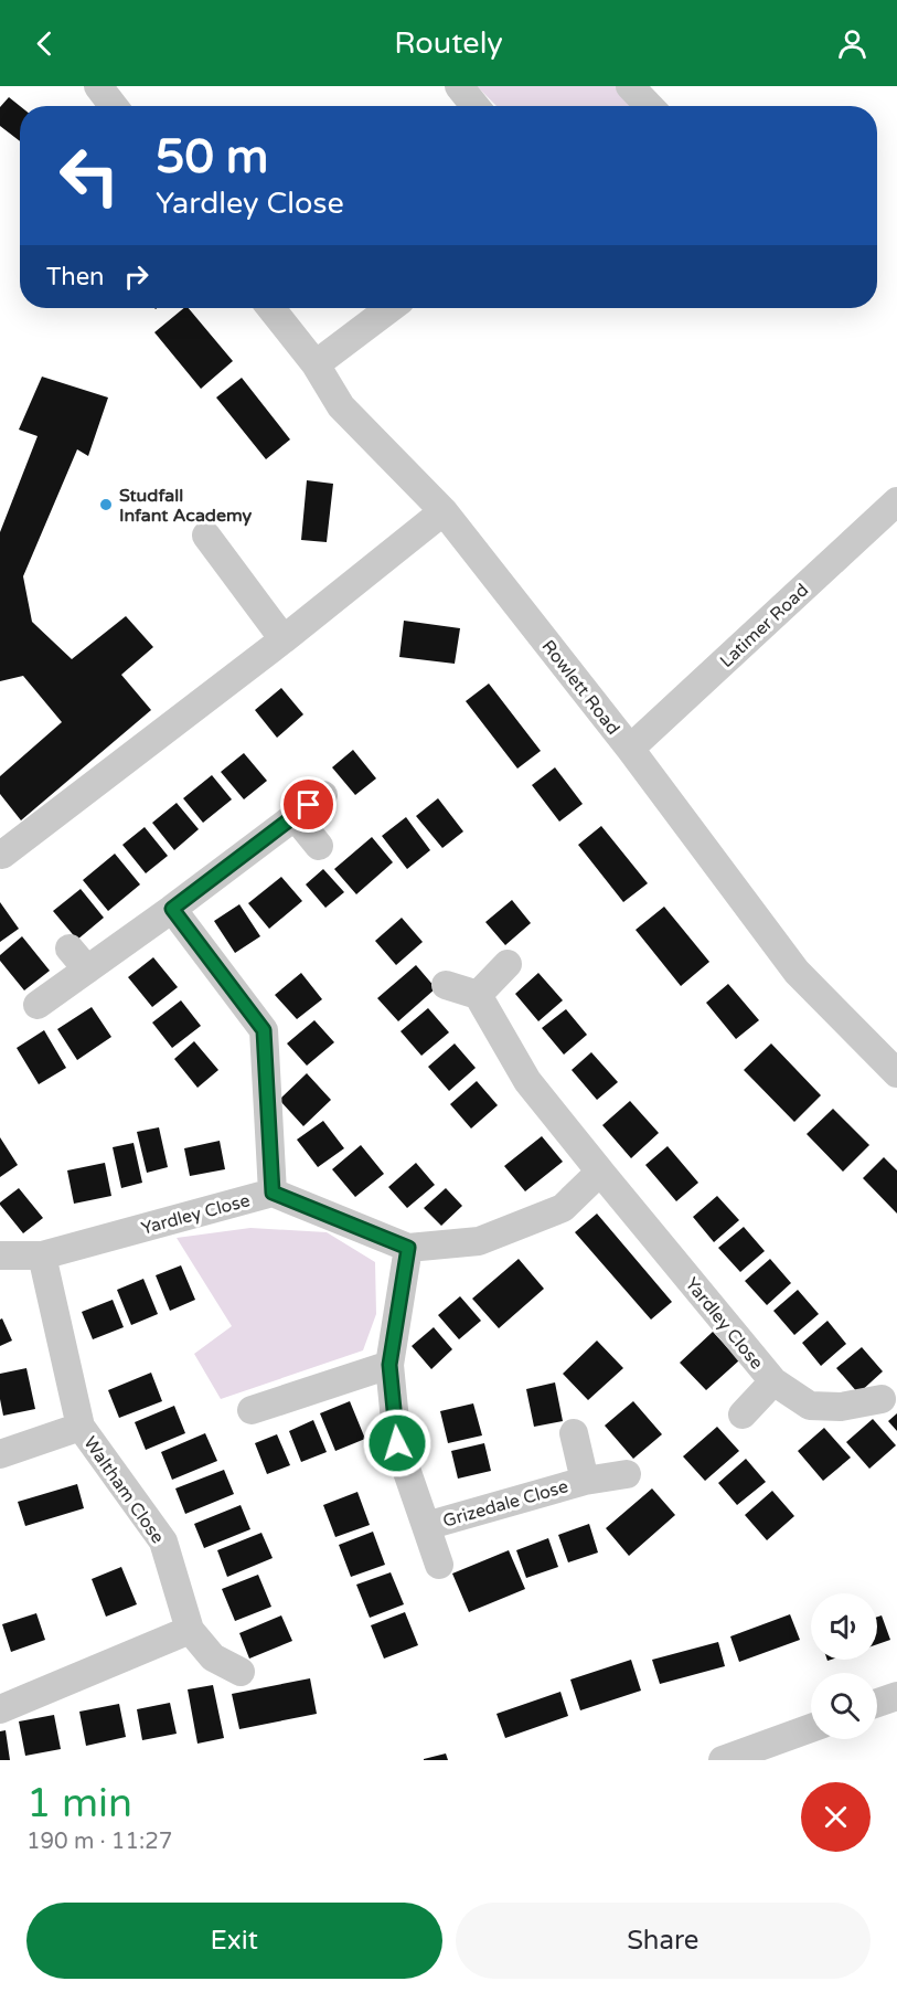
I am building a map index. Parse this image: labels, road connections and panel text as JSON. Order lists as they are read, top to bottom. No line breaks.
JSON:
{"streets":{"street":["Latimer Road","Rowlett Road","Yardley Close","Waltham Close","Grizedale Close"]},"crossings":[["Latimer Road","Rowlett Road"],["Yardley Close","Waltham Close"],["Yardley Close","Grizedale Close"]],"places":["Studfall Infant Academy"],"page":{"header":"Routely","turn":["50 m","Yardley Close"],"then":"Then","heading":["1 min","190 m · 11:27"],"buttons":["Exit","Share"]}}
